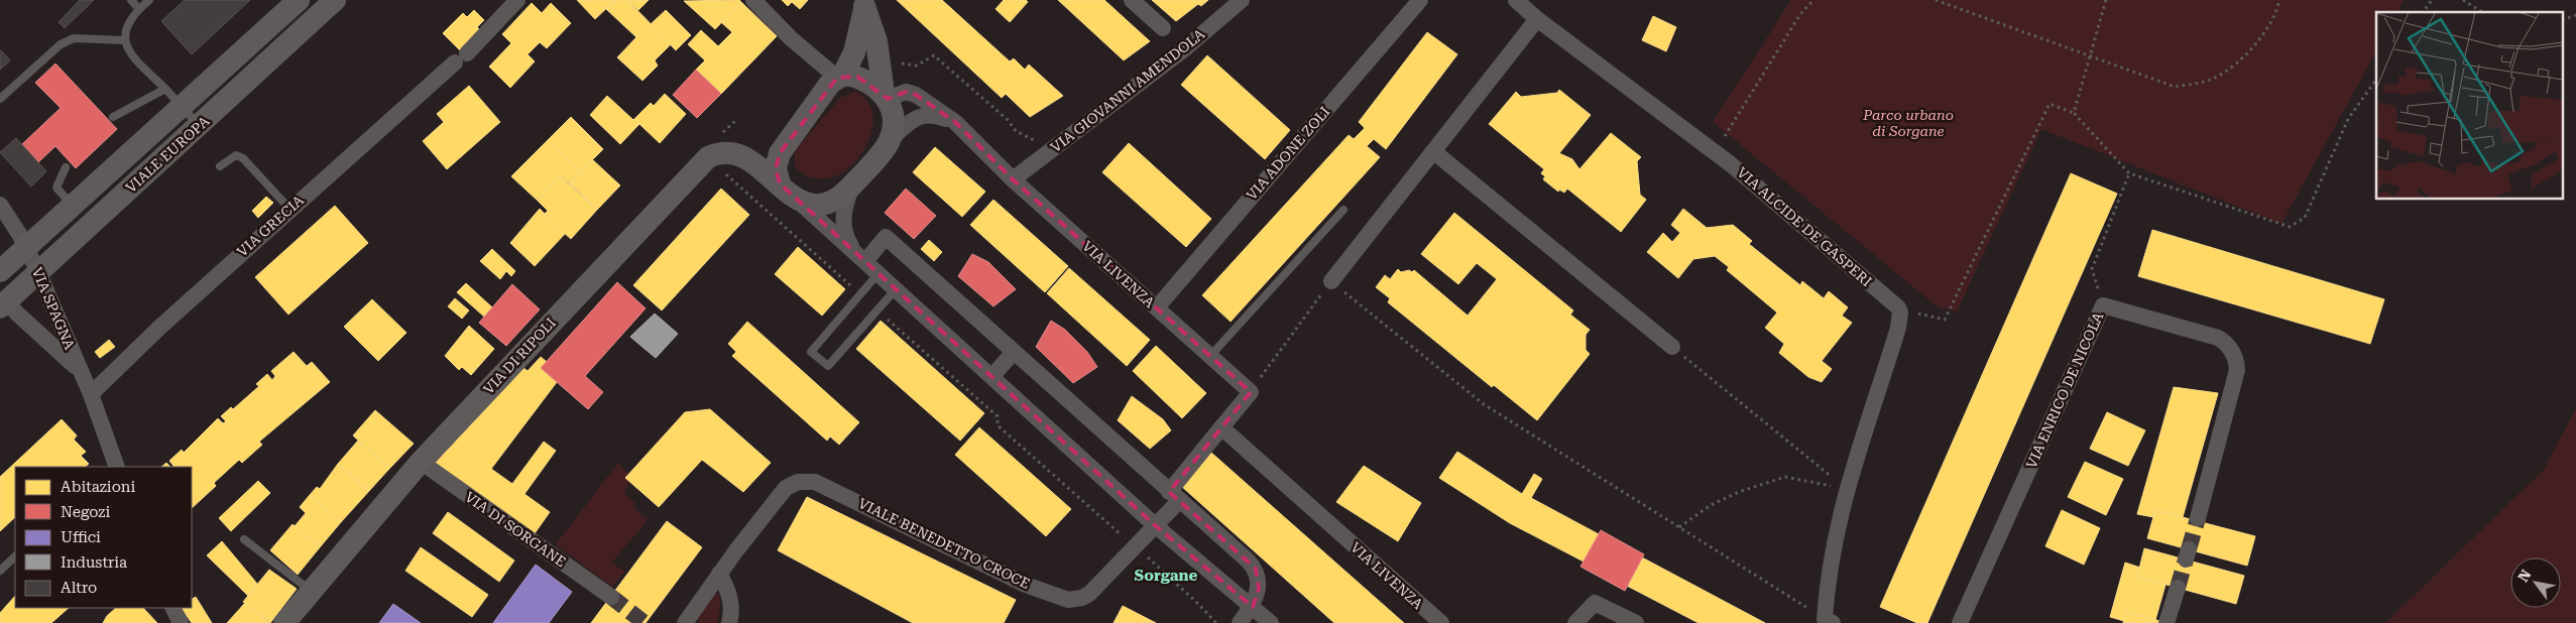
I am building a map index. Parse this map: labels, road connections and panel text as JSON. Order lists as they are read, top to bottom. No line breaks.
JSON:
{"streets":{"street":["VIA GIOVANNI AMENDOLA","VIA ADONE ZOLI","VIALE EUROPA","VIA GRECIA","VIA ALCIDE DE GASPERI","VIA LIVENZA","VIA SPAGNA","VIA DI RIPOLI","VIA ENRICO DE NICOLA","VIA DI SORGANE","VIALE BENEDETTO CROCE"]},"crossings":[["VIA GIOVANNI AMENDOLA","VIA LIVENZA"],["VIA ADONE ZOLI","VIA LIVENZA"],["VIALE EUROPA","VIA SPAGNA"],["VIA GRECIA","VIA SPAGNA"],["VIA LIVENZA","VIA DI RIPOLI"],["VIA DI RIPOLI","VIA DI SORGANE"]],"districts":["Sorgane"],"parks":["Parco urbano di Sorgane"],"legend":["Abitazioni","Negozi","Uffici","Industria","Altro"],"north":"top left"}
